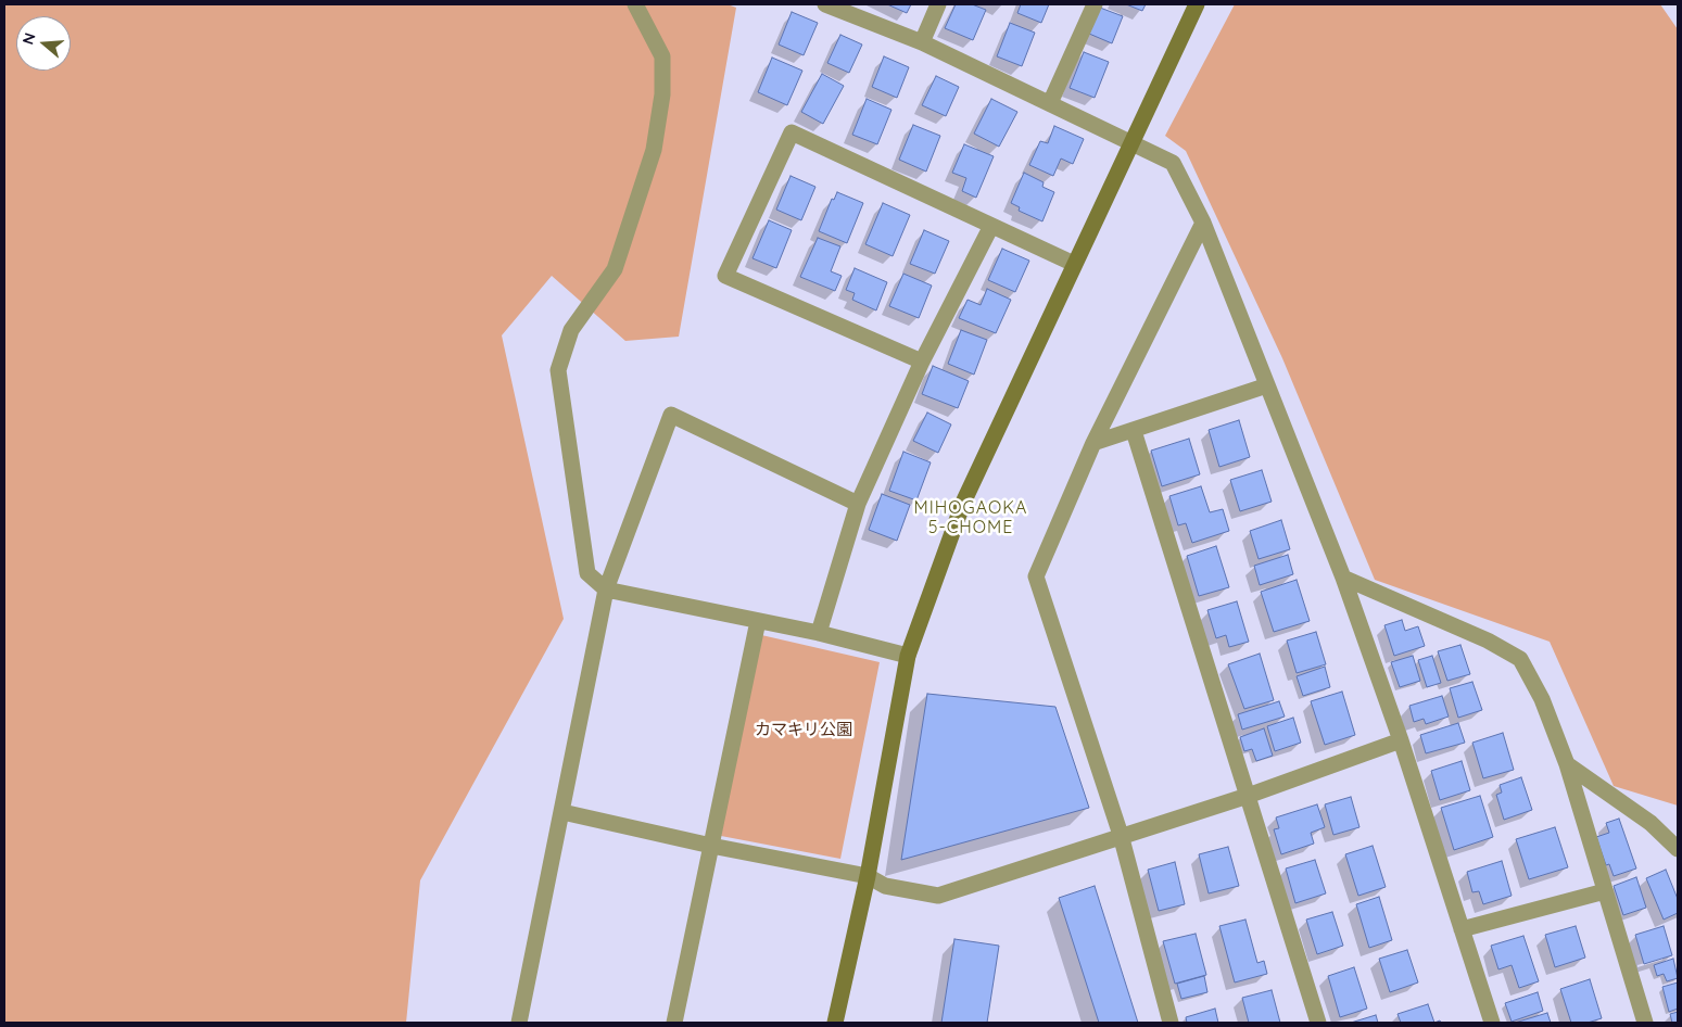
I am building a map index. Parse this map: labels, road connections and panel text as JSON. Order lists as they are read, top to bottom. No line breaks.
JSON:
{"districts":["MIHOGAOKA 5-CHOME"],"parks":["カマキリ公園"],"north":"left"}
